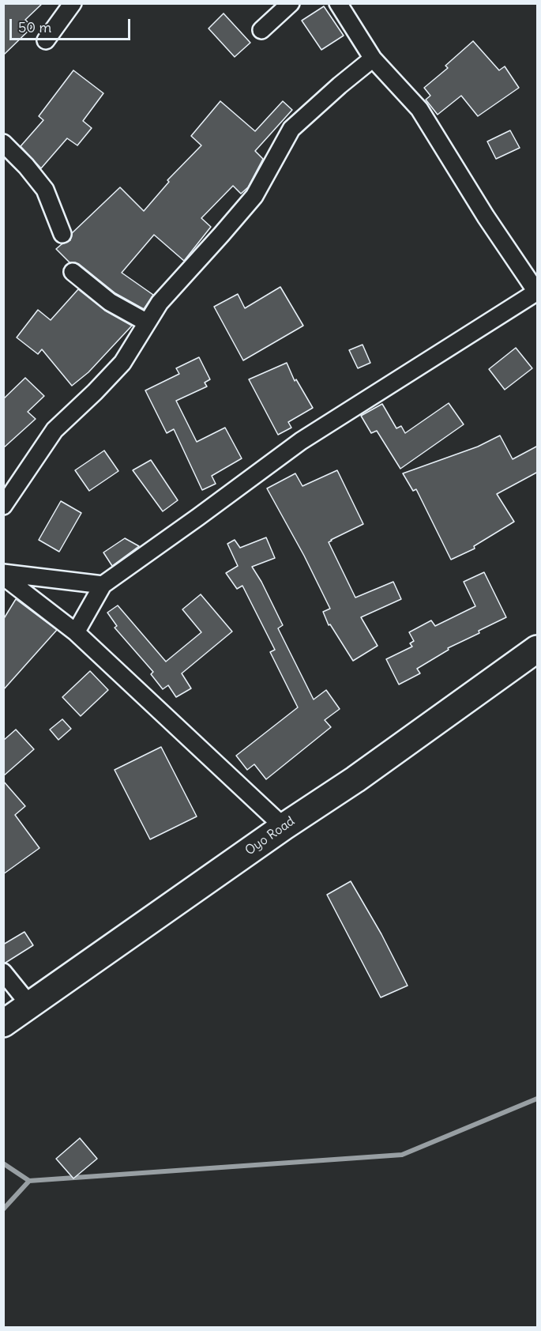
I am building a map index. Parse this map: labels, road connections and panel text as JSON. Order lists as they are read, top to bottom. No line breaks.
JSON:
{"streets":{"highway":["Oyo Road"]},"scale_bar":"50 m"}
